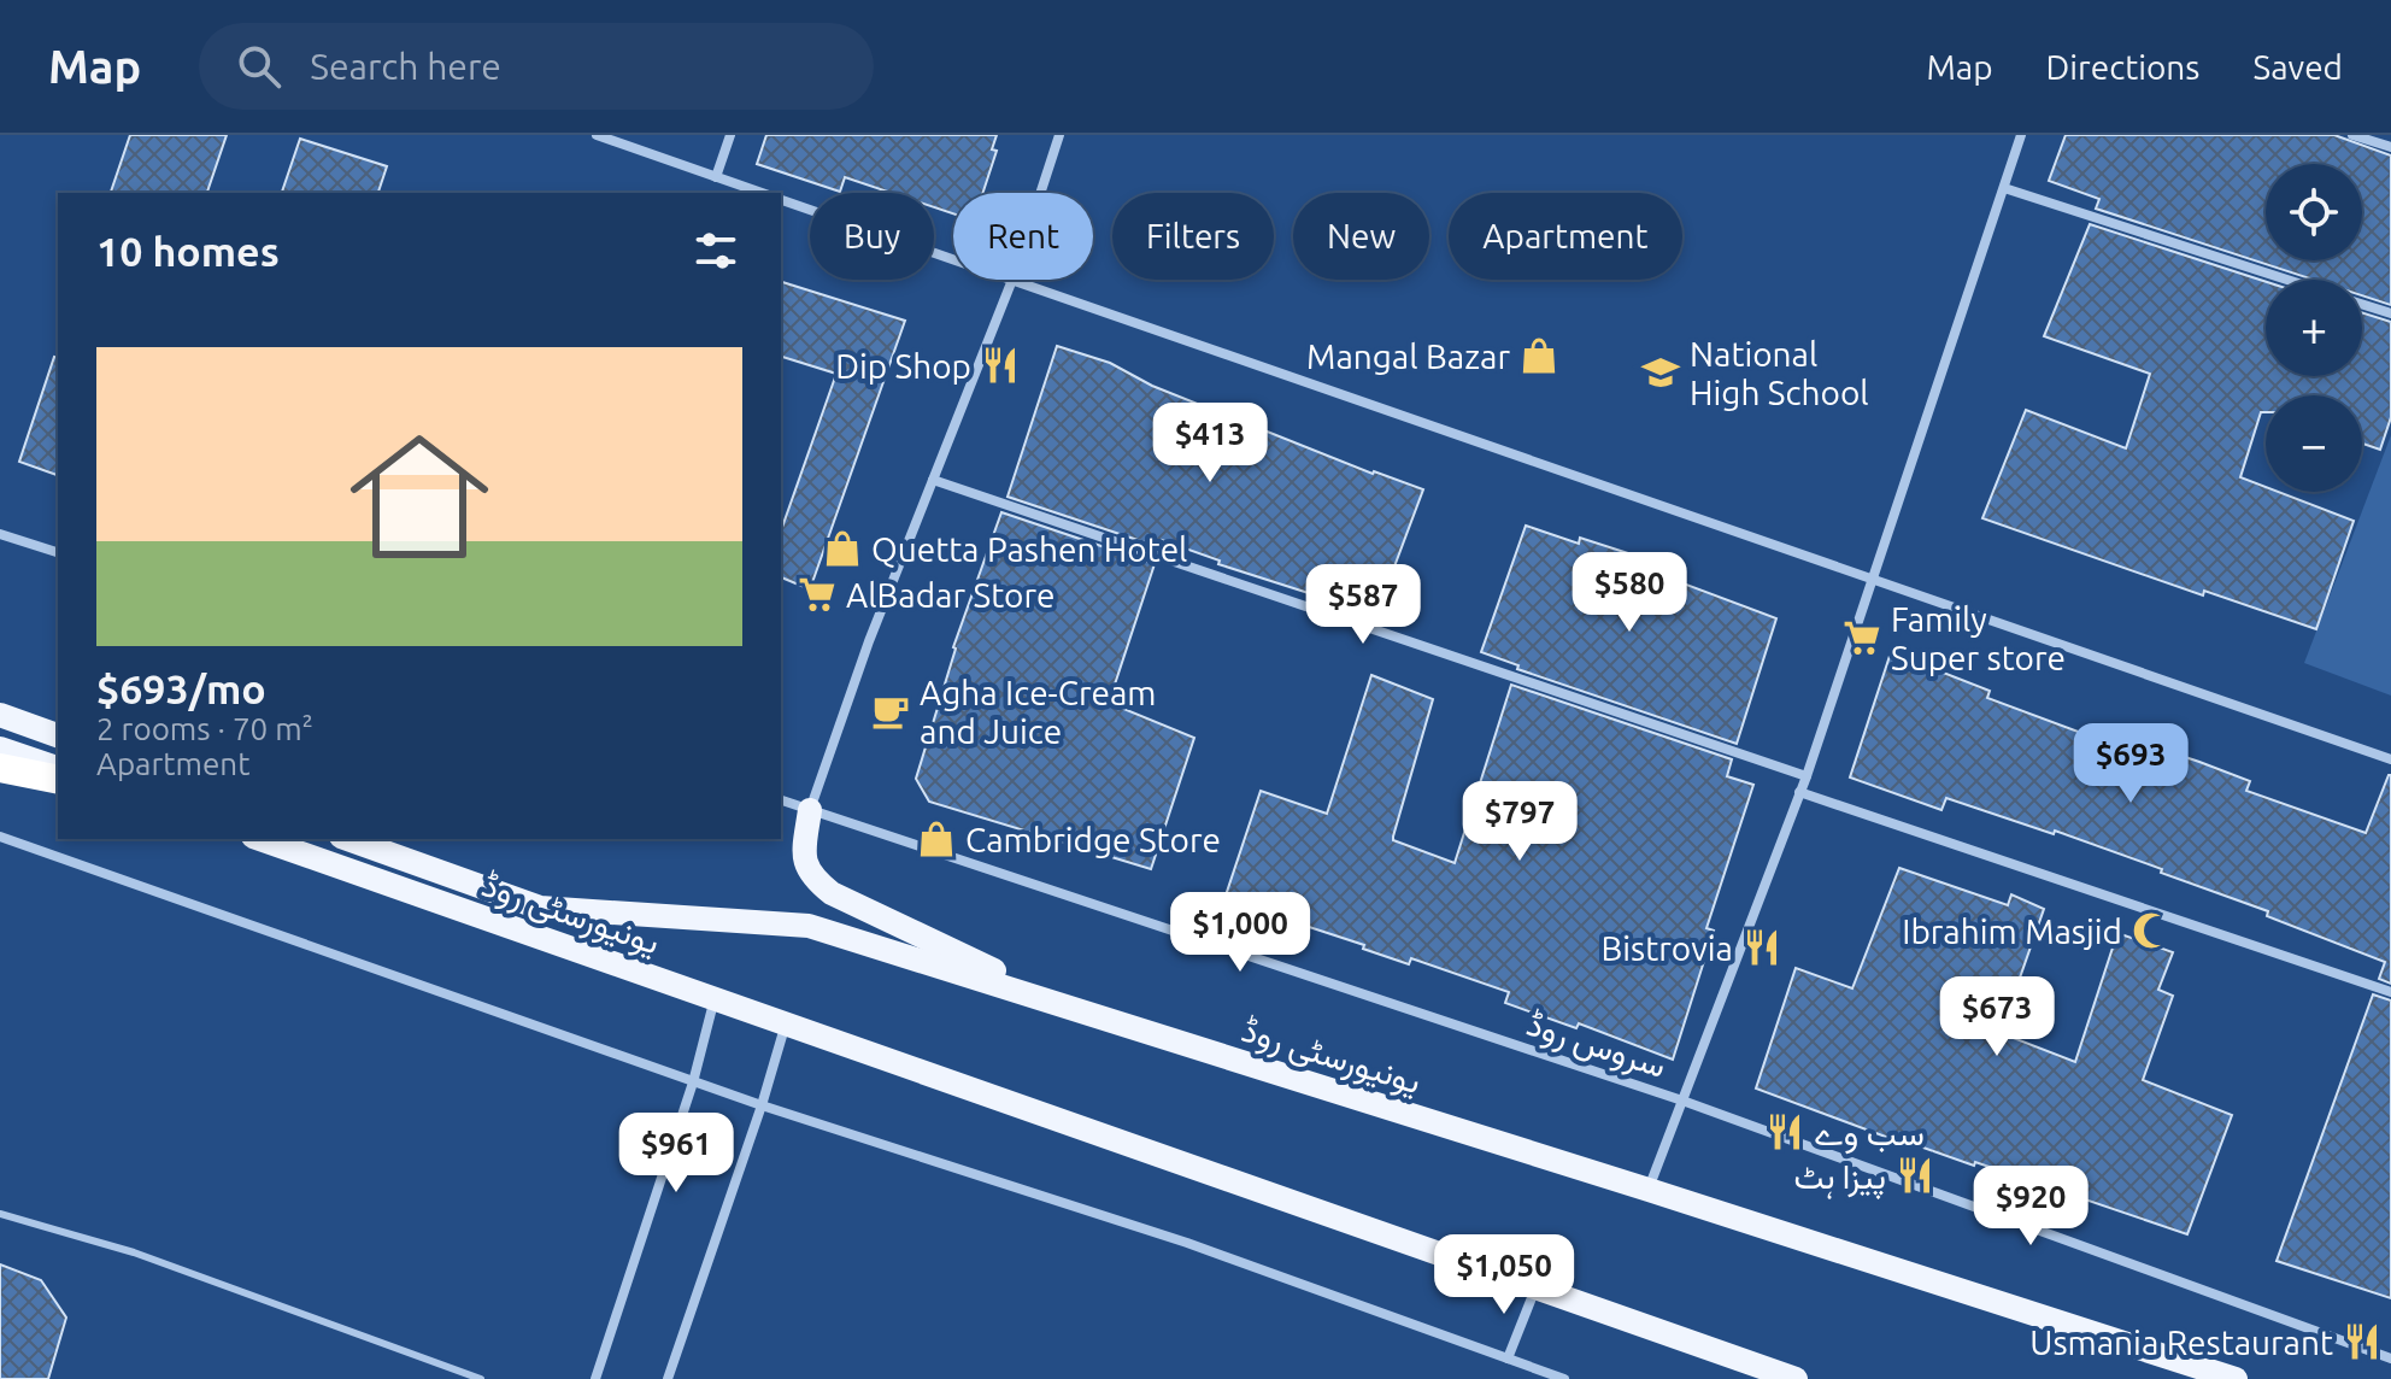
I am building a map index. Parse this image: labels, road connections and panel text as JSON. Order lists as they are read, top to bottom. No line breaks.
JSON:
{"streets":{"main road":["یونیورسٹی روڈ"],"street":["سروس روڈ"]},"places":{"shop":["Mangal Bazar","Quetta Pashen Hotel","Cambridge Store"],"restaurant":["Dip Shop","Bistrovia","سب وے","پیزا ہٹ","Usmania Restaurant"],"school or university":["National High School"],"supermarket":["AlBadar Store","Family Super store"],"cafe":["Agha Ice-Cream and Juice"],"mosque":["Ibrahim Masjid"]},"page":{"header":"Map","search":"Search here","nav":["Map","Directions","Saved"],"map_buttons":["+","−"],"chip":["Buy","Rent","Filters","New","Apartment"],"heading":"10 homes","list":[{"name":"$693/mo","note":"2 rooms · 70 m² · Apartment"}],"price":["$413","$580","$587","$693","$797","$1,000","$673","$961","$920","$1,050"]}}
